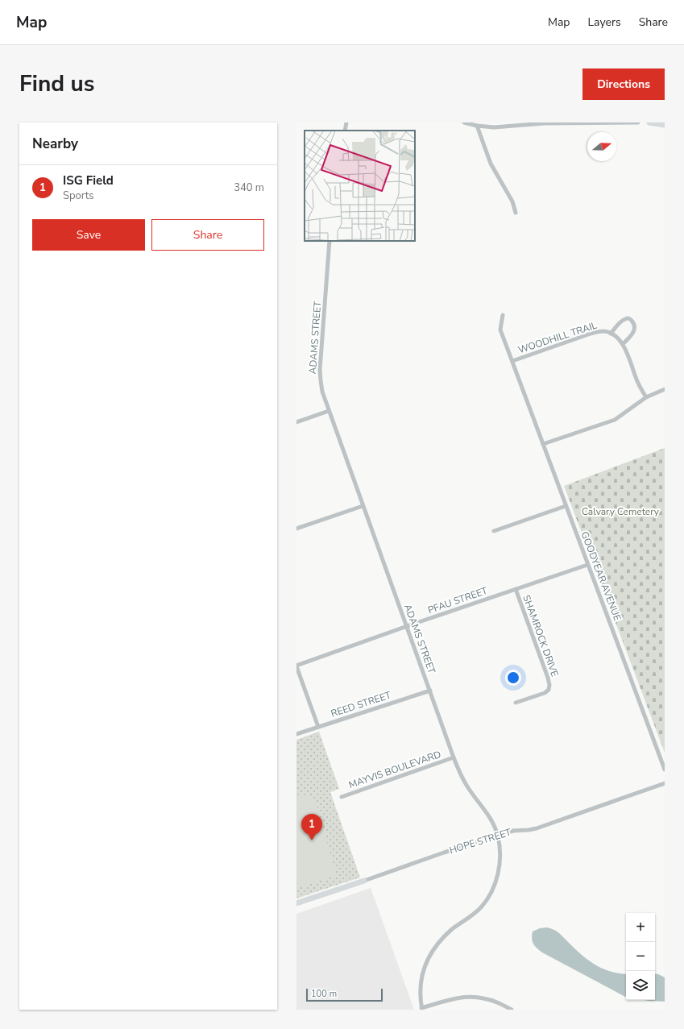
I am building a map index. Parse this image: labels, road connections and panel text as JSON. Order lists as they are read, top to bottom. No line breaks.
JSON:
{"streets":{"street":["ADAMS STREET","WOODHILL TRAIL","GOODYEAR AVENUE","PFAU STREET","SHAMROCK DRIVE","REED STREET","MAYVIS BOULEVARD","HOPE STREET"]},"crossings":[["ADAMS STREET","PFAU STREET"],["ADAMS STREET","REED STREET"],["ADAMS STREET","MAYVIS BOULEVARD"],["ADAMS STREET","HOPE STREET"],["WOODHILL TRAIL","GOODYEAR AVENUE"],["GOODYEAR AVENUE","PFAU STREET"],["PFAU STREET","SHAMROCK DRIVE"]],"parks":["Calvary Cemetery"],"scale_bar":"100 m","north":"right","page":{"header":"Map","nav":["Map","Layers","Share"],"title":"Find us","buttons":["Directions",["Save","Share"]],"heading":"Nearby","list":[{"mark":"1","name":"ISG Field","note":"Sports","value":"340 m"}],"pins":"1","map_buttons":["+","−"],"scale":"100 m"}}
